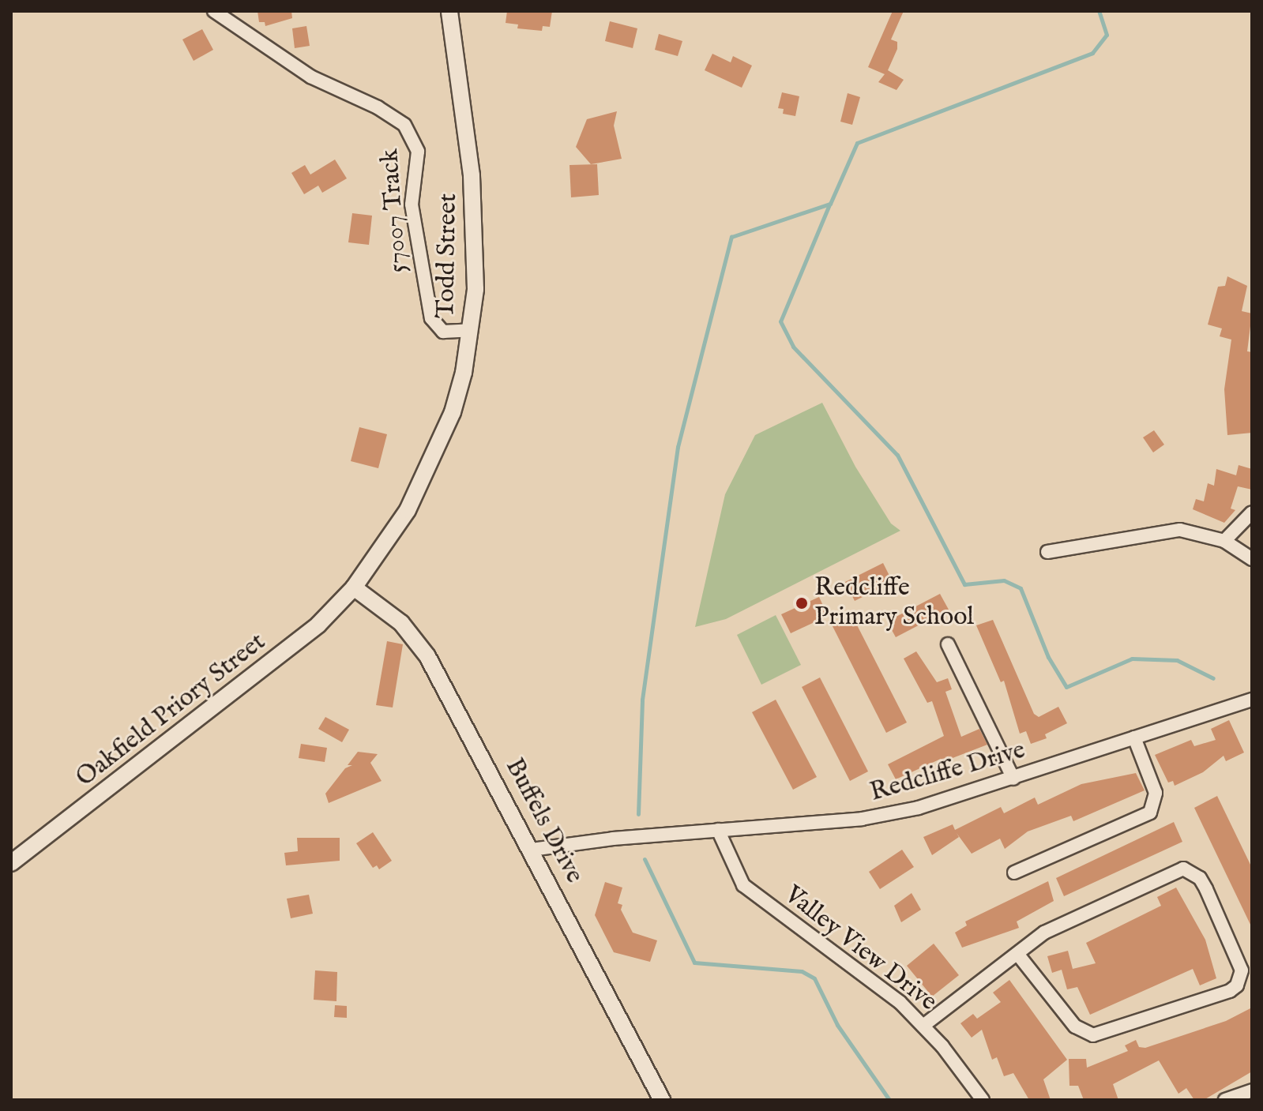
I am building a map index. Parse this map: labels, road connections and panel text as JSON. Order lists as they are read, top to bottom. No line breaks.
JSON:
{"streets":{"street":["57007 Track","Todd Street","Oakfield Priory Street","Redcliffe Drive","Buffels Drive","Valley View Drive"]},"crossings":[["57007 Track","Todd Street"],["Todd Street","Oakfield Priory Street"],["Todd Street","Buffels Drive"],["Oakfield Priory Street","Buffels Drive"],["Redcliffe Drive","Buffels Drive"],["Redcliffe Drive","Valley View Drive"]],"places":["Redcliffe Primary School"]}
